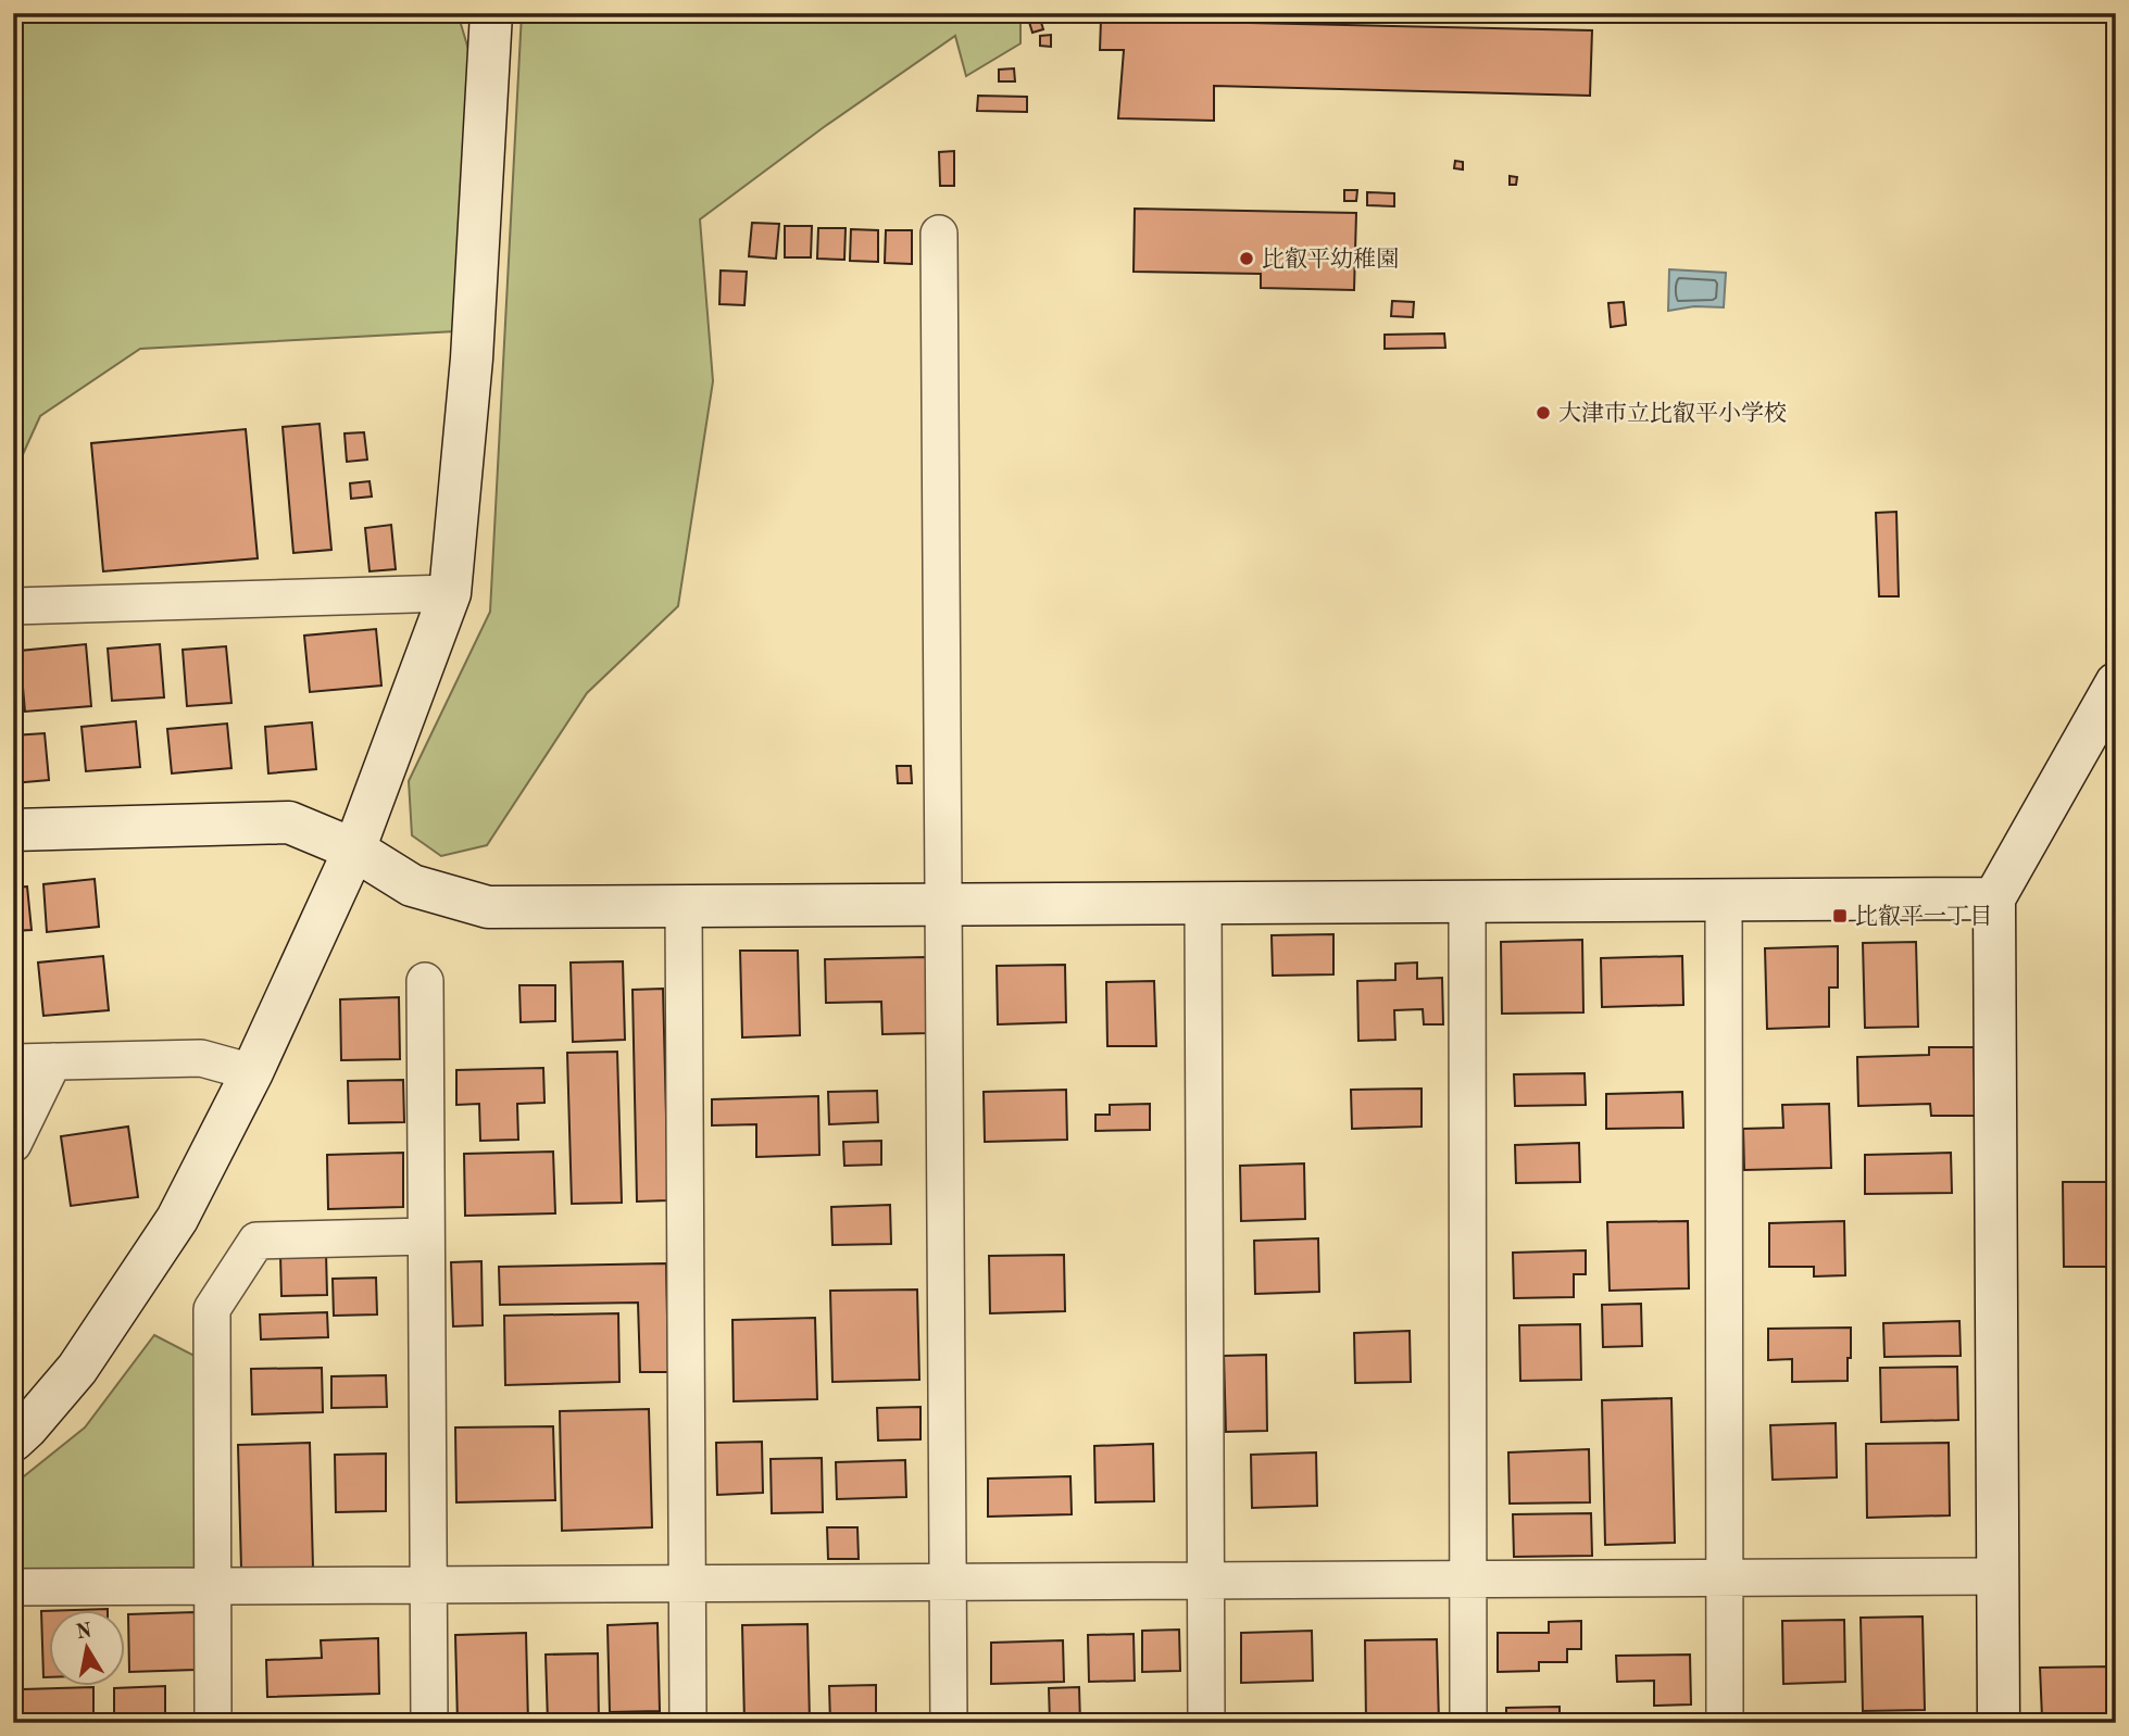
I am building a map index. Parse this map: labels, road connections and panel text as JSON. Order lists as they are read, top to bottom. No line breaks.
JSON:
{"places":{"other":["比叡平幼稚園","大津市立比叡平小学校"],"transit":["比叡平一丁目"]},"north":"top"}
